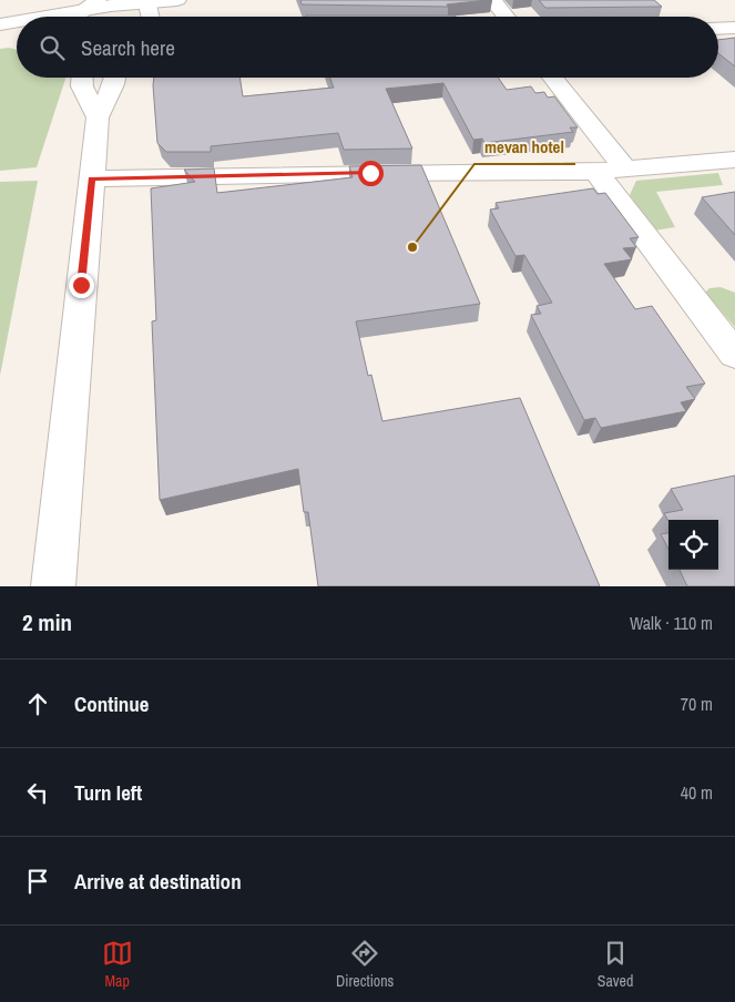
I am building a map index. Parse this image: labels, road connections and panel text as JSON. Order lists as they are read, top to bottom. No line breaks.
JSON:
{"places":["mevan hotel"],"page":{"search":"Search here","heading":["2 min","Walk · 110 m"],"list":[["Continue","70 m"],["Turn left","40 m"],"Arrive at destination"],"nav":["Map","Directions","Saved"]}}
